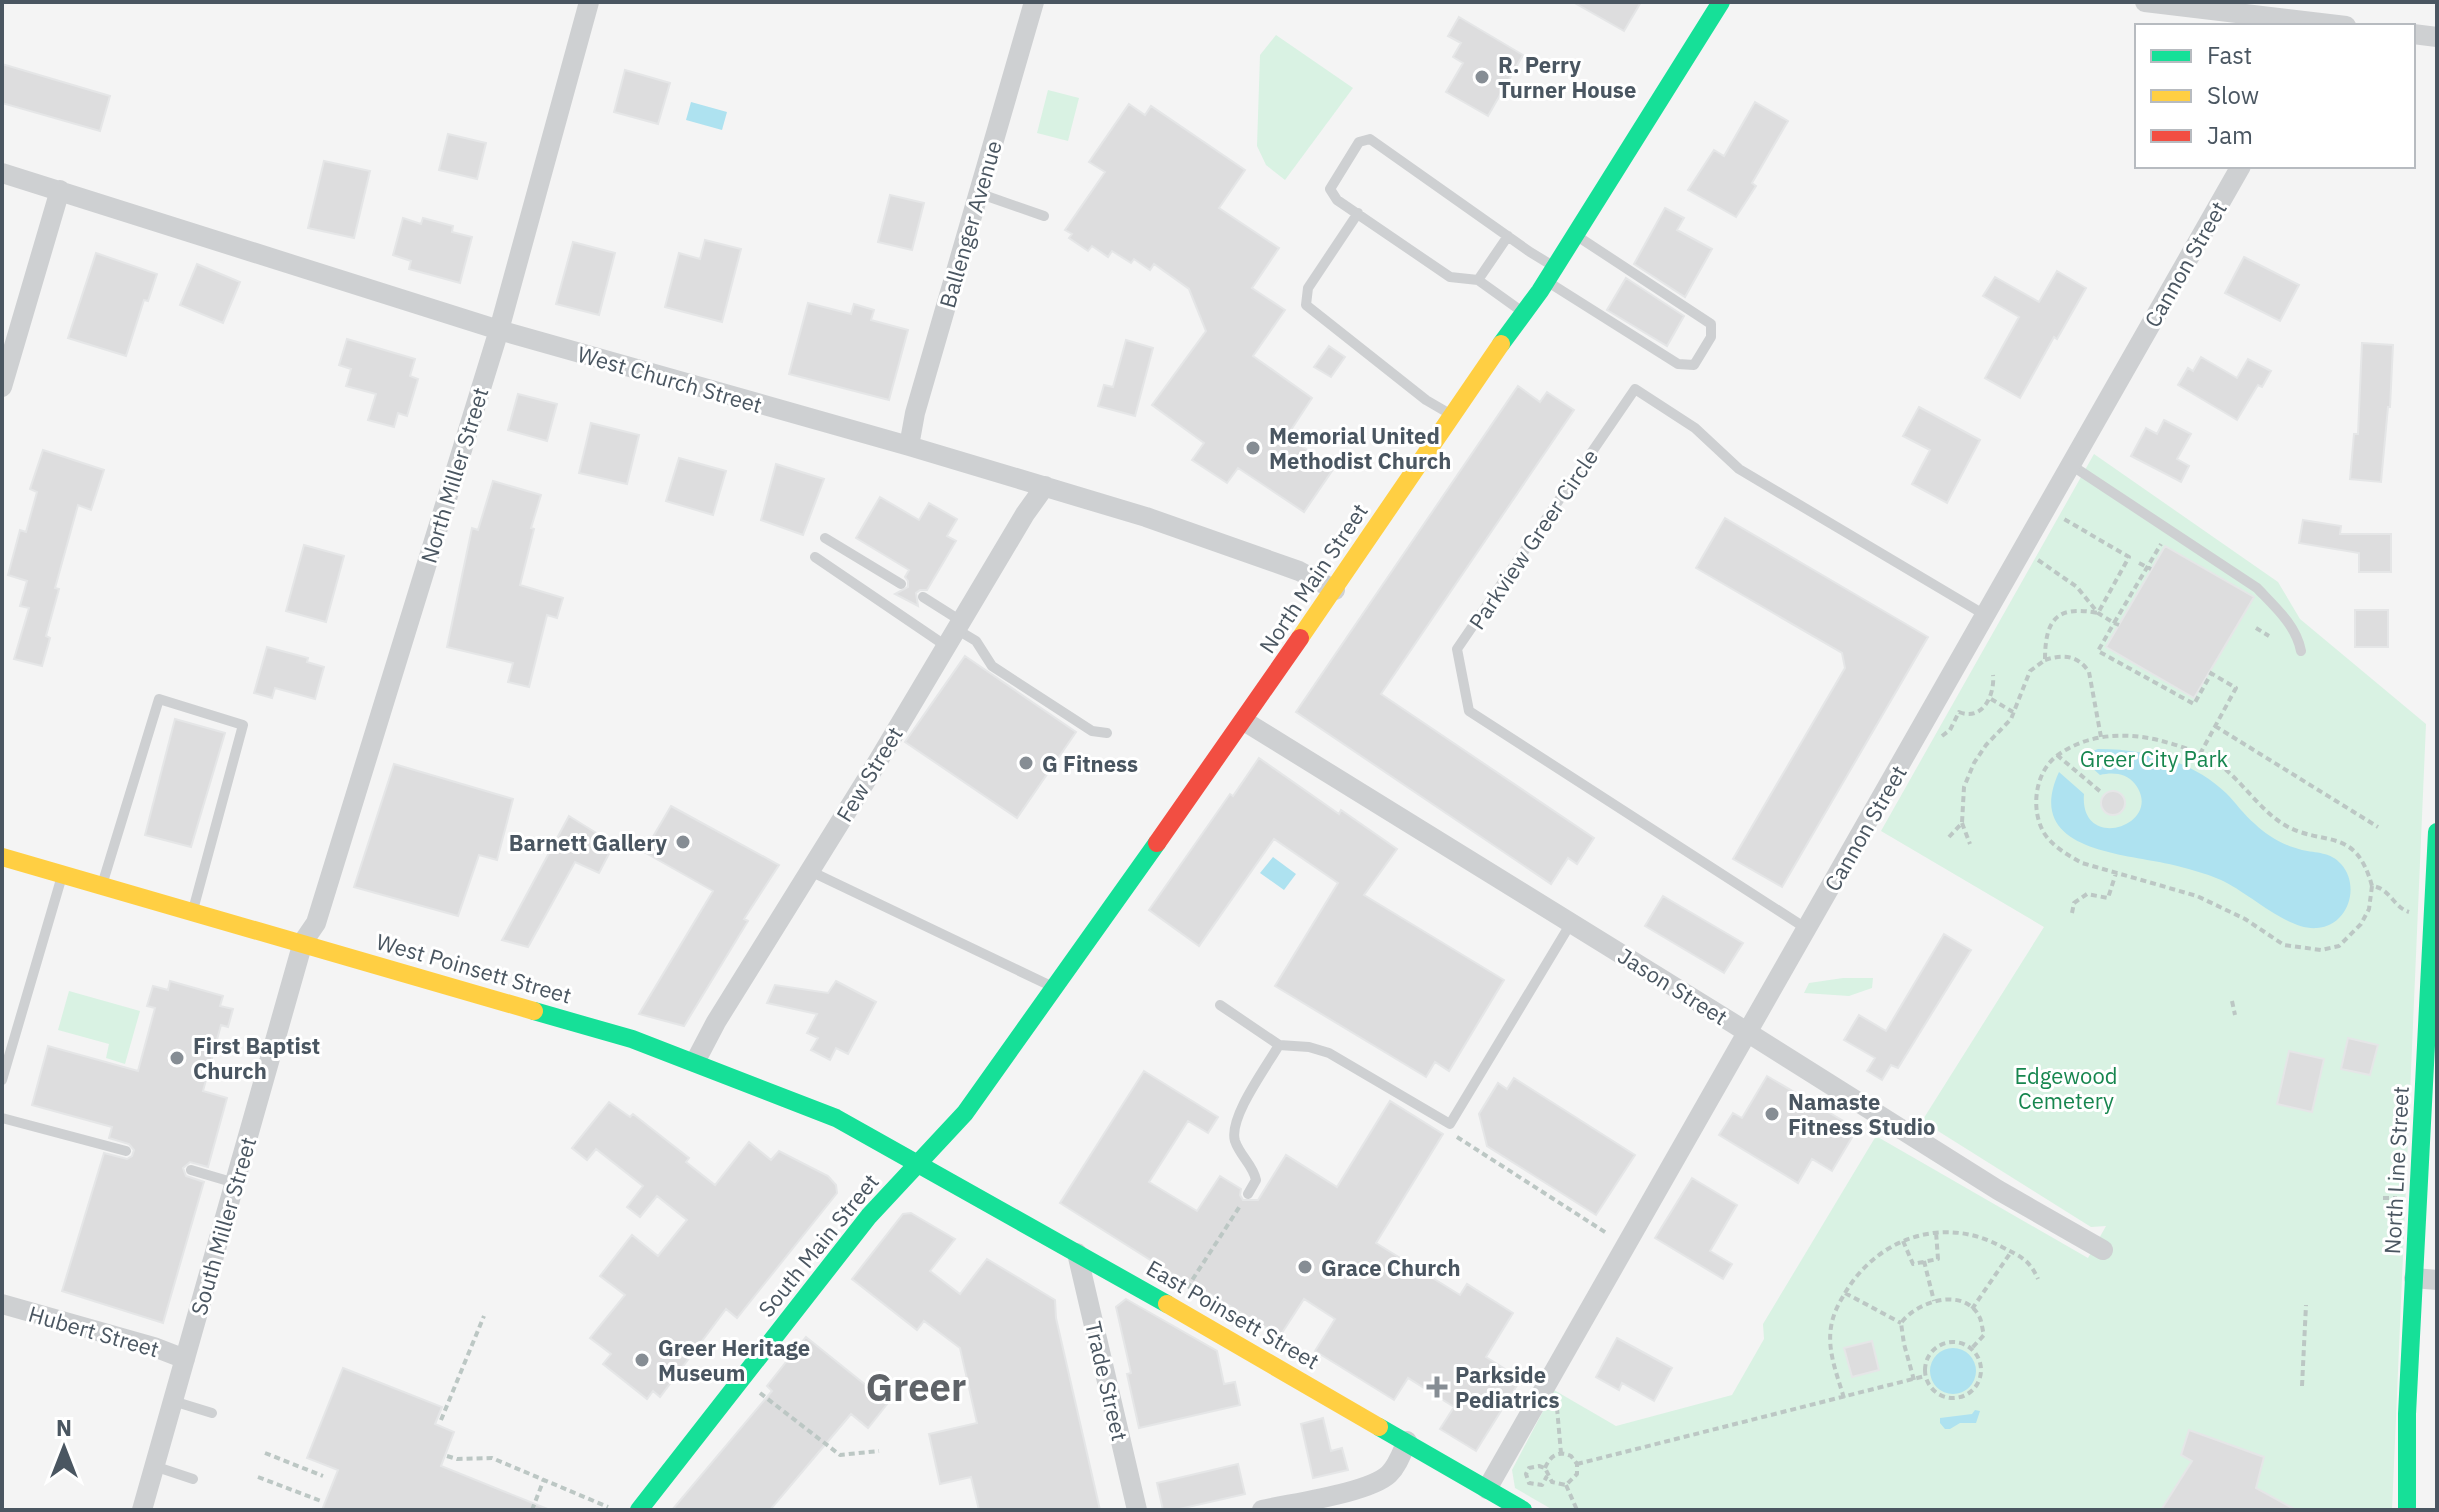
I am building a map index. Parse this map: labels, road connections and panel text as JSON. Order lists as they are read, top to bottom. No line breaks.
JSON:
{"streets":{"main road":["North Main Street","West Poinsett Street","North Line Street","South Main Street","East Poinsett Street"],"street":["Ballenger Avenue","Cannon Street","West Church Street","North Miller Street","Few Street","Jason Street","South Miller Street","Hubert Street","Trade Street"],"lane":["Parkview Greer Circle"]},"crossings":[["Ballenger Avenue","West Church Street"],["Cannon Street","Parkview Greer Circle"],["Cannon Street","Jason Street"],["Cannon Street","East Poinsett Street"],["West Church Street","North Miller Street"],["West Church Street","North Main Street"],["West Church Street","Few Street"],["North Miller Street","West Poinsett Street"],["North Miller Street","South Miller Street"],["North Main Street","West Poinsett Street"],["North Main Street","Jason Street"],["North Main Street","South Main Street"],["North Main Street","East Poinsett Street"],["Few Street","West Poinsett Street"],["West Poinsett Street","South Miller Street"],["West Poinsett Street","South Main Street"],["West Poinsett Street","East Poinsett Street"],["South Miller Street","Hubert Street"],["South Main Street","East Poinsett Street"],["East Poinsett Street","Trade Street"]],"districts":["Greer"],"parks":["Greer City Park","Edgewood Cemetery"],"places":{"other":["R. Perry Turner House","Memorial United Methodist Church","G Fitness","Barnett Gallery","First Baptist Church","Namaste Fitness Studio","Grace Church","Greer Heritage Museum"],"health":["Parkside Pediatrics"]},"legend":["Fast","Slow","Jam"],"north":"top"}
